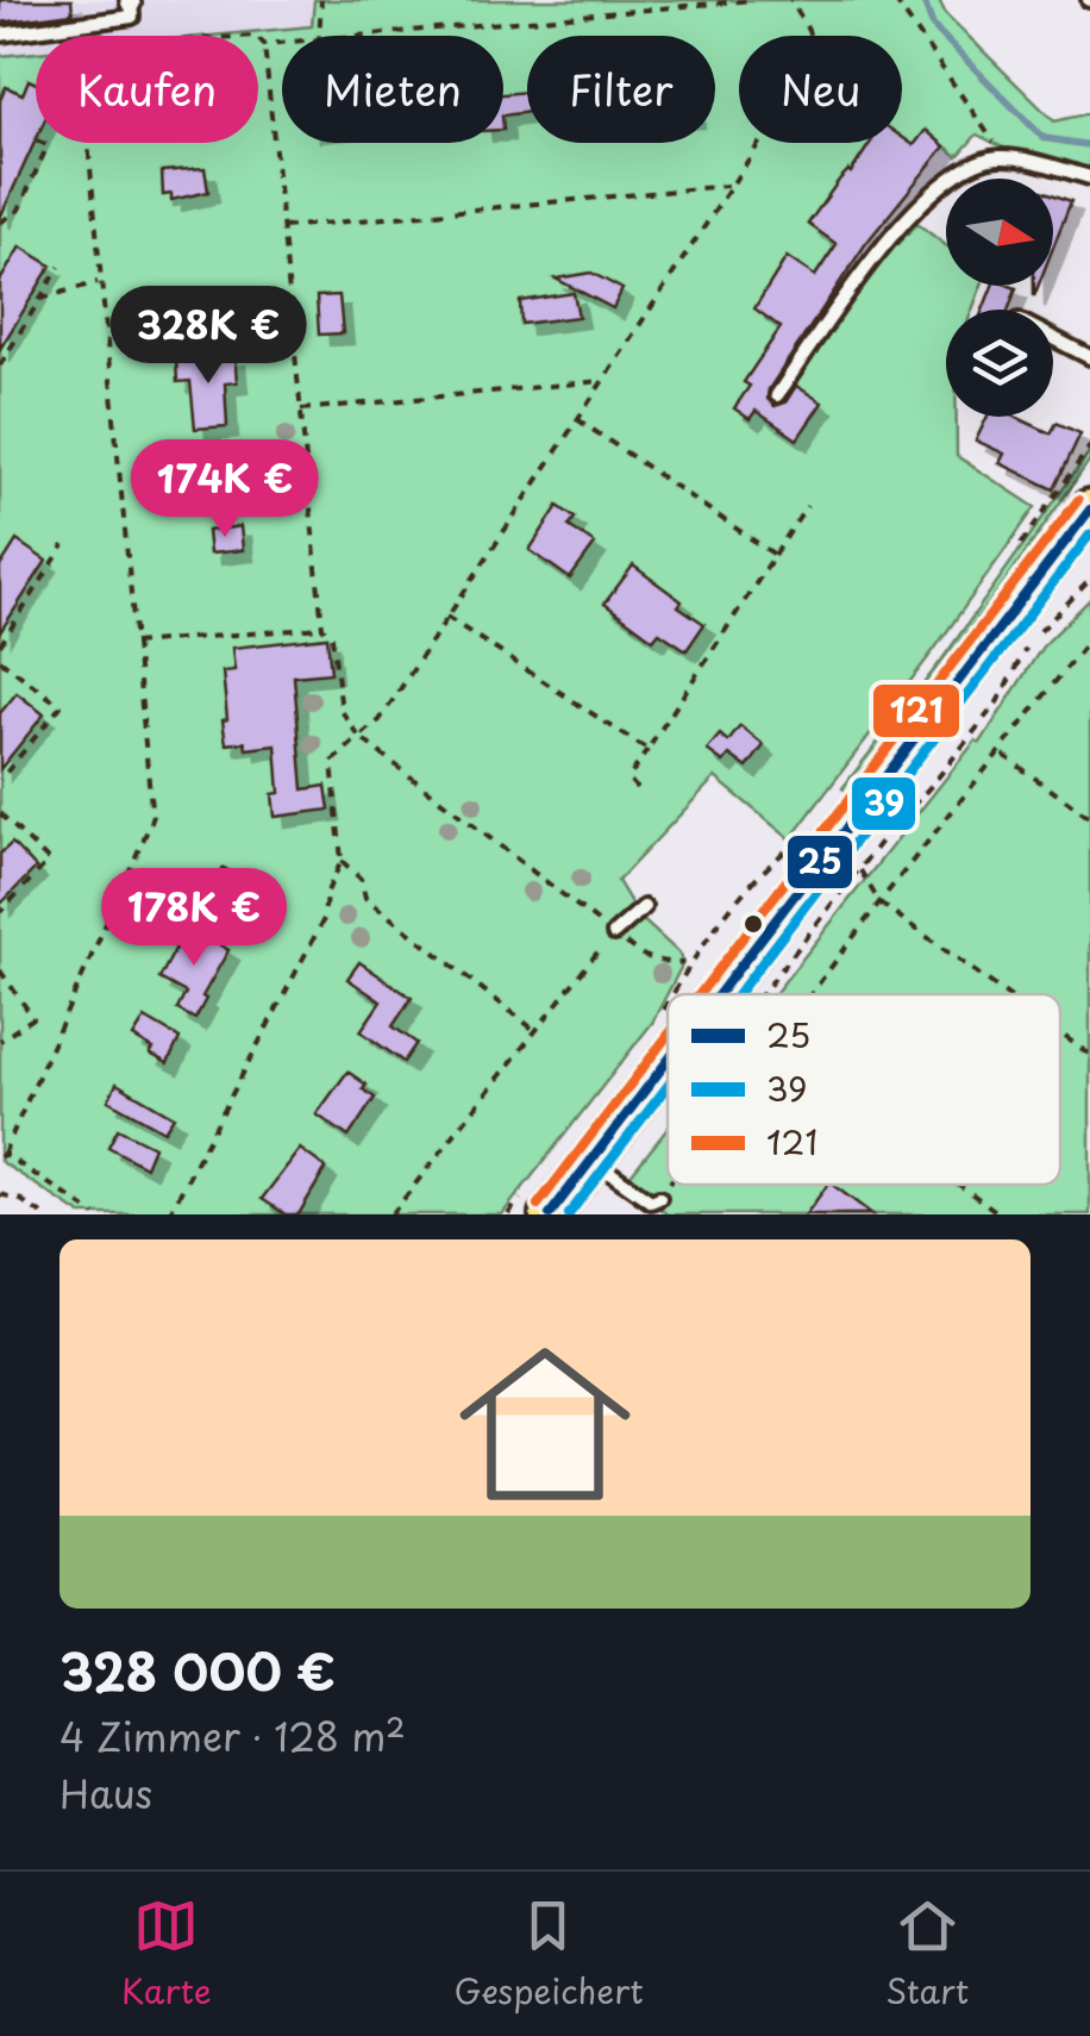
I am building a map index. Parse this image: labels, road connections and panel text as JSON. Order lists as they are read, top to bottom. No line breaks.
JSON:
{"lines":["transit line 121","transit line 25","transit line 39"],"legend":["25","39","121"],"north":"right","page":{"chip":["Kaufen","Mieten","Filter","Neu"],"price":["328K €","174K €","178K €"],"list":[{"name":"328 000 €","note":"4 Zimmer · 128 m² · Haus"}],"tabs":["Karte","Gespeichert","Start"]}}
